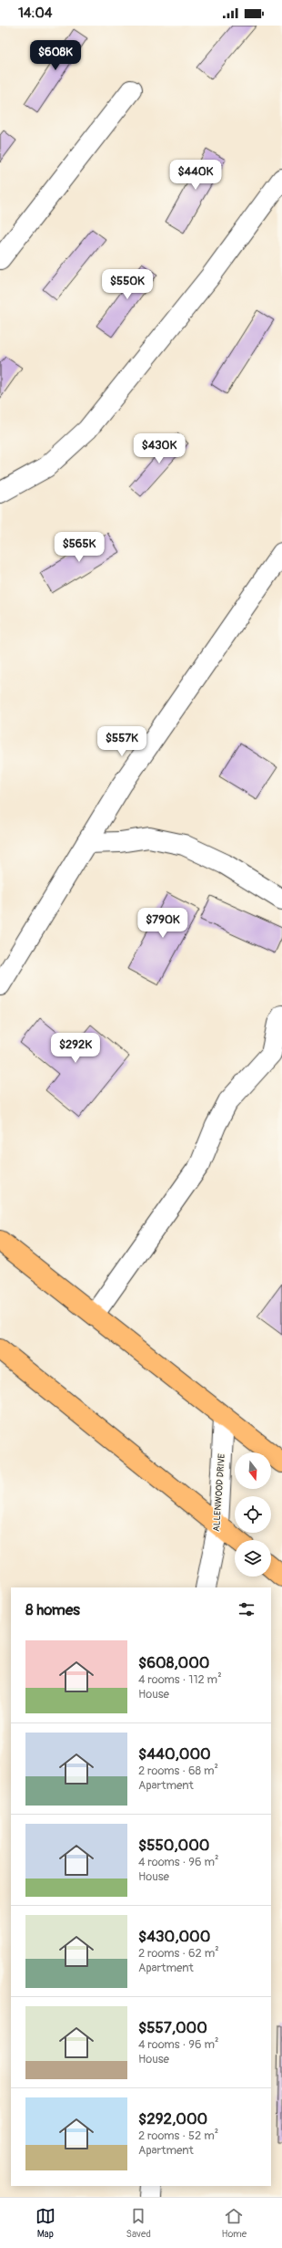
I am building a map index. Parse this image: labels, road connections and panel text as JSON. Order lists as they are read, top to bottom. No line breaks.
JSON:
{"streets":{"street":["ALLENWOOD DRIVE"]},"north":"bottom","page":{"status":"14:04","price":["$608K","$440K","$550K","$430K","$565K","$557K","$790K","$292K"],"heading":"8 homes","list":[{"name":"$608,000","note":"4 rooms · 112 m² · House"},{"name":"$440,000","note":"2 rooms · 68 m² · Apartment"},{"name":"$550,000","note":"4 rooms · 96 m² · House"},{"name":"$430,000","note":"2 rooms · 62 m² · Apartment"},{"name":"$557,000","note":"4 rooms · 96 m² · House"},{"name":"$292,000","note":"2 rooms · 52 m² · Apartment"}],"tabs":["Map","Saved","Home"]}}
